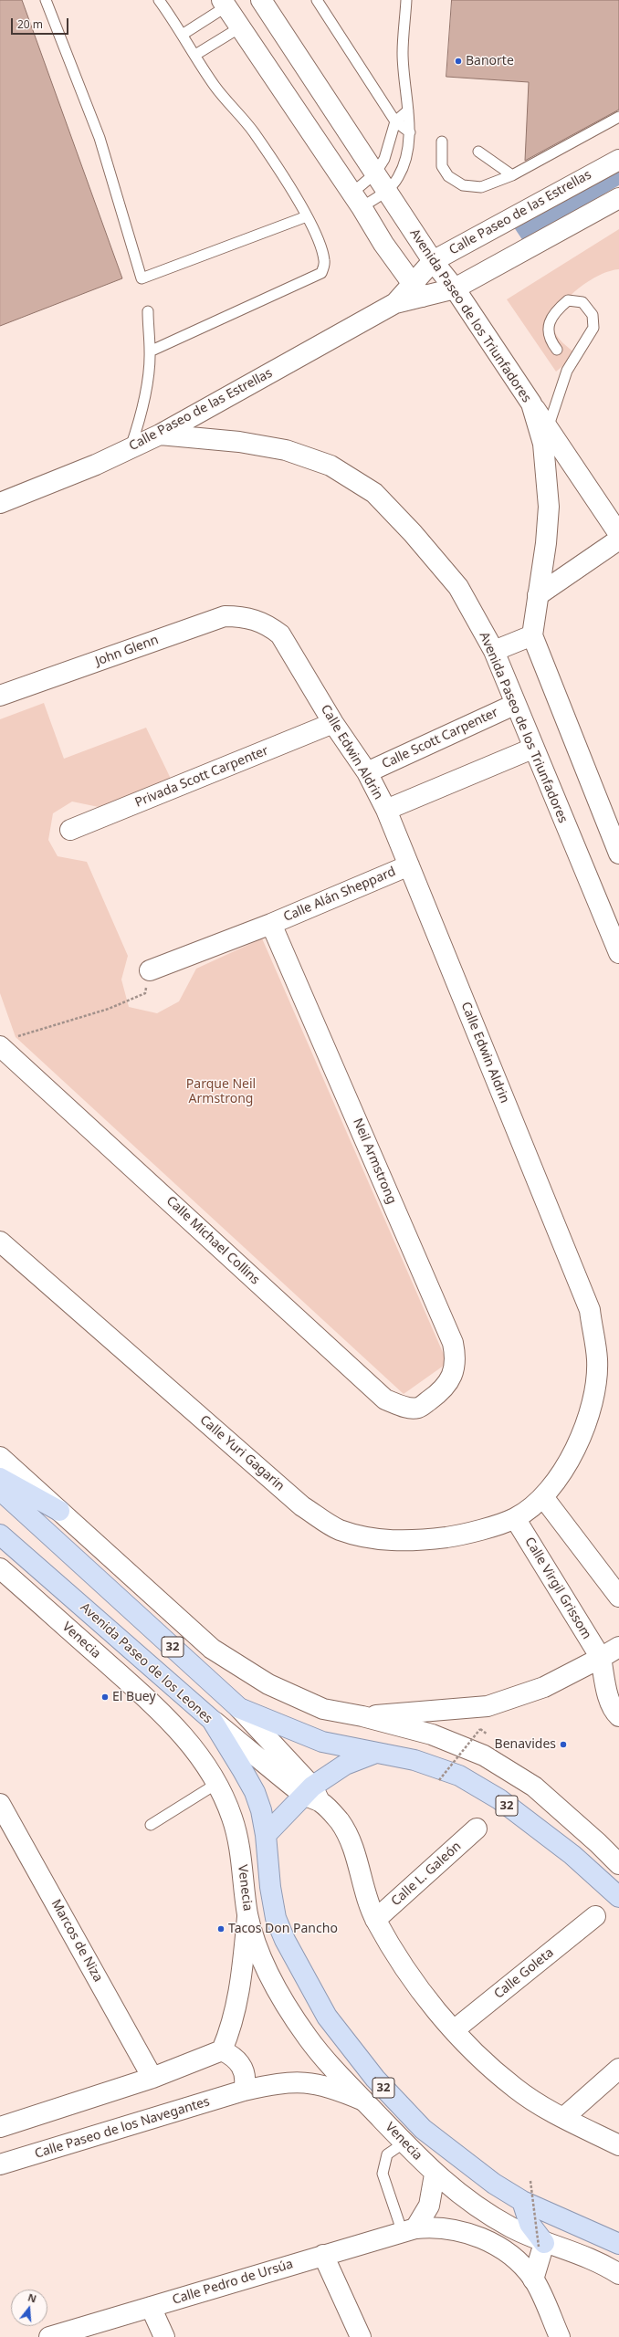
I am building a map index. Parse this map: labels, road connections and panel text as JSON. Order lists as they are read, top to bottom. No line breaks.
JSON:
{"streets":{"main road":["32","Avenida Paseo de los Leones"],"street":["Calle Paseo de las Estrellas","Avenida Paseo de los Triunfadores","John Glenn","Calle Scott Carpenter","Calle Edwin Aldrin","Privada Scott Carpenter","Calle Alán Sheppard","Neil Armstrong","Calle Michael Collins","Calle Yuri Gagarin","Calle Virgil Grissom","Venecia","Calle L. Galeón","Marcos de Niza","Calle Goleta","Calle Paseo de los Navegantes","Calle Pedro de Ursúa"]},"crossings":[["Calle Paseo de las Estrellas","Avenida Paseo de los Triunfadores"],["Avenida Paseo de los Triunfadores","Calle Scott Carpenter"],["John Glenn","Calle Edwin Aldrin"],["Calle Scott Carpenter","Calle Edwin Aldrin"],["Calle Edwin Aldrin","Privada Scott Carpenter"],["Calle Edwin Aldrin","Calle Alán Sheppard"],["Calle Edwin Aldrin","Calle Yuri Gagarin"],["Calle Edwin Aldrin","Calle Virgil Grissom"],["Calle Alán Sheppard","Neil Armstrong"],["Neil Armstrong","Calle Michael Collins"],["Calle Yuri Gagarin","Calle Virgil Grissom"],["Venecia","Calle Paseo de los Navegantes"]],"parks":["Parque Neil Armstrong"],"places":["Banorte","El Buey","Benavides","Tacos Don Pancho"],"scale_bar":"20 m","north":"top"}
